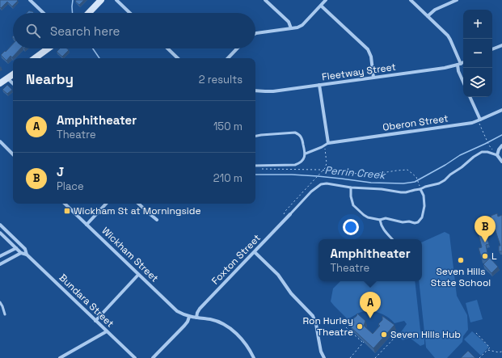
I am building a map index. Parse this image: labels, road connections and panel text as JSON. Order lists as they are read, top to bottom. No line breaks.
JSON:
{"streets":{"street":["Fleetway Street","Oberon Street","Wickham Street","Foxton Street","Bundara Street"]},"water":["Perrin Creek"],"places":{"transit":["Wickham St at Morningside"],"other":["L","Seven Hills State School","Ron Hurley Theatre","Seven Hills Hub"]},"page":{"map_buttons":["+","−"],"search":"Search here","heading":["Nearby","2 results"],"list":[{"mark":"A","name":"Amphitheater","note":"Theatre","value":"150 m"},{"mark":"B","name":"J","note":"Place","value":"210 m"}],"pins":["B","A"],"popup":["Amphitheater","Theatre"]}}
